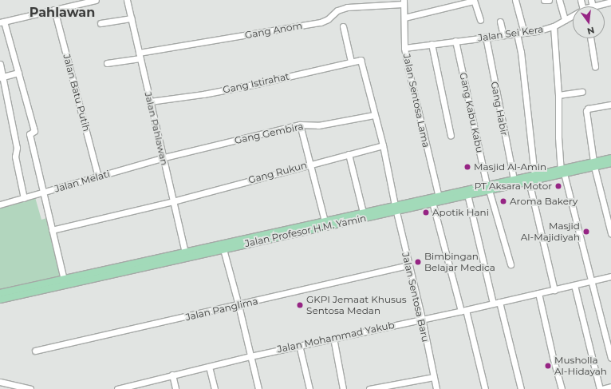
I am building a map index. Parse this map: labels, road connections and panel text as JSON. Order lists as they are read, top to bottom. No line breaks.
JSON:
{"streets":{"main road":["Jalan Profesor H.M. Yamin"],"street":["Gang Anom","Jalan Sei Kera","Gang Istirahat","Jalan Batu Putih","Jalan Sentosa Lama","Gang Habir","Gang Kabu Kabu","Jalan Pahlawan","Gang Gembira","Gang Rukun","Jalan Melati","Jalan Sentosa Baru","Jalan Panglima","Jalan Mohammad Yakub"]},"crossings":[["Gang Anom","Jalan Sentosa Lama"],["Gang Anom","Jalan Pahlawan"],["Jalan Sei Kera","Jalan Sentosa Lama"],["Jalan Sei Kera","Gang Habir"],["Jalan Sei Kera","Gang Kabu Kabu"],["Gang Istirahat","Jalan Pahlawan"],["Gang Istirahat","Jalan Sentosa Baru"],["Jalan Batu Putih","Jalan Melati"],["Jalan Sentosa Lama","Jalan Profesor H.M. Yamin"],["Gang Habir","Jalan Profesor H.M. Yamin"],["Gang Kabu Kabu","Jalan Profesor H.M. Yamin"],["Jalan Pahlawan","Gang Gembira"],["Jalan Pahlawan","Gang Rukun"],["Jalan Pahlawan","Jalan Melati"],["Jalan Pahlawan","Jalan Profesor H.M. Yamin"],["Gang Gembira","Jalan Melati"],["Gang Gembira","Jalan Sentosa Baru"],["Gang Rukun","Jalan Sentosa Baru"],["Jalan Profesor H.M. Yamin","Jalan Sentosa Baru"],["Jalan Sentosa Baru","Jalan Panglima"],["Jalan Sentosa Baru","Jalan Mohammad Yakub"]],"districts":["Pahlawan"],"places":["Masjid Al-Amin","PT Aksara Motor","Aroma Bakery","Apotik Hani","Masjid Al-Majidiyah","Bimbingan Belajar Medica","GKPI Jemaat Khusus Sentosa Medan","Musholla Al-Hidayah"],"north":"bottom"}
